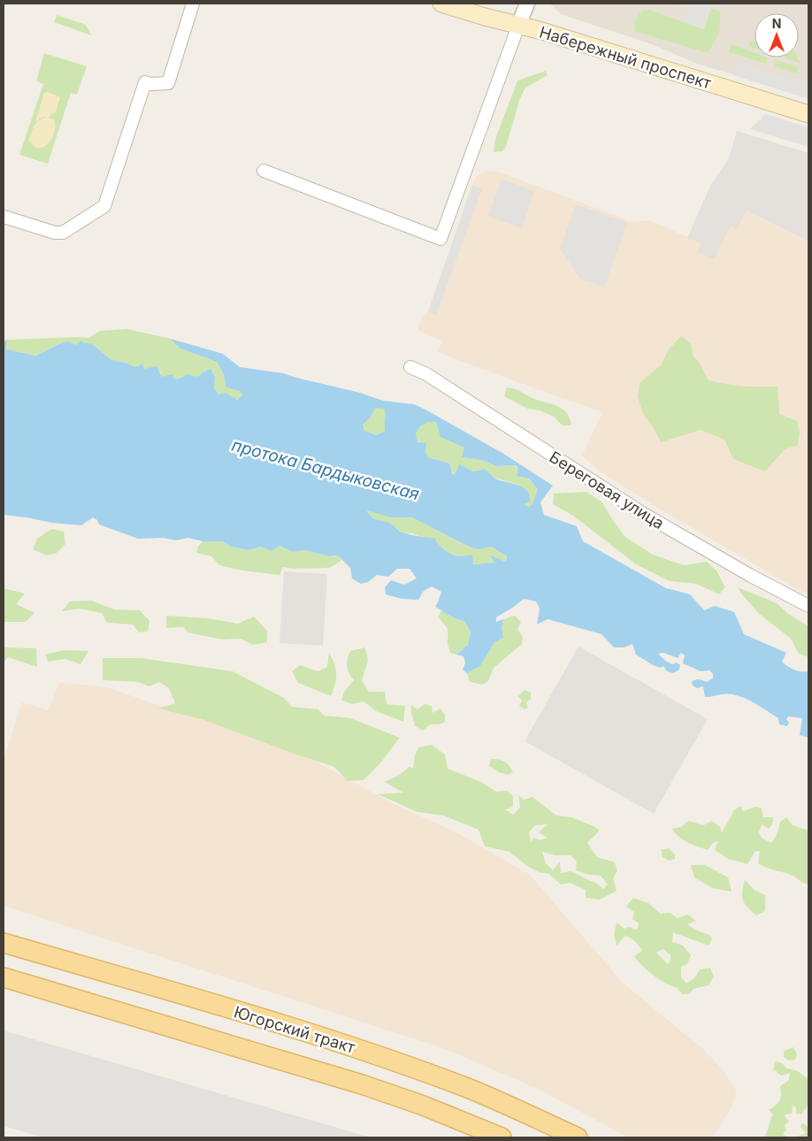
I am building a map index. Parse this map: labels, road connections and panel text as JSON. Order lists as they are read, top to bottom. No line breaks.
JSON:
{"streets":{"main road":["Набережный проспект","Югорский тракт"],"street":["Береговая улица"]},"water":["протока Бардыковская"],"north":"top"}
